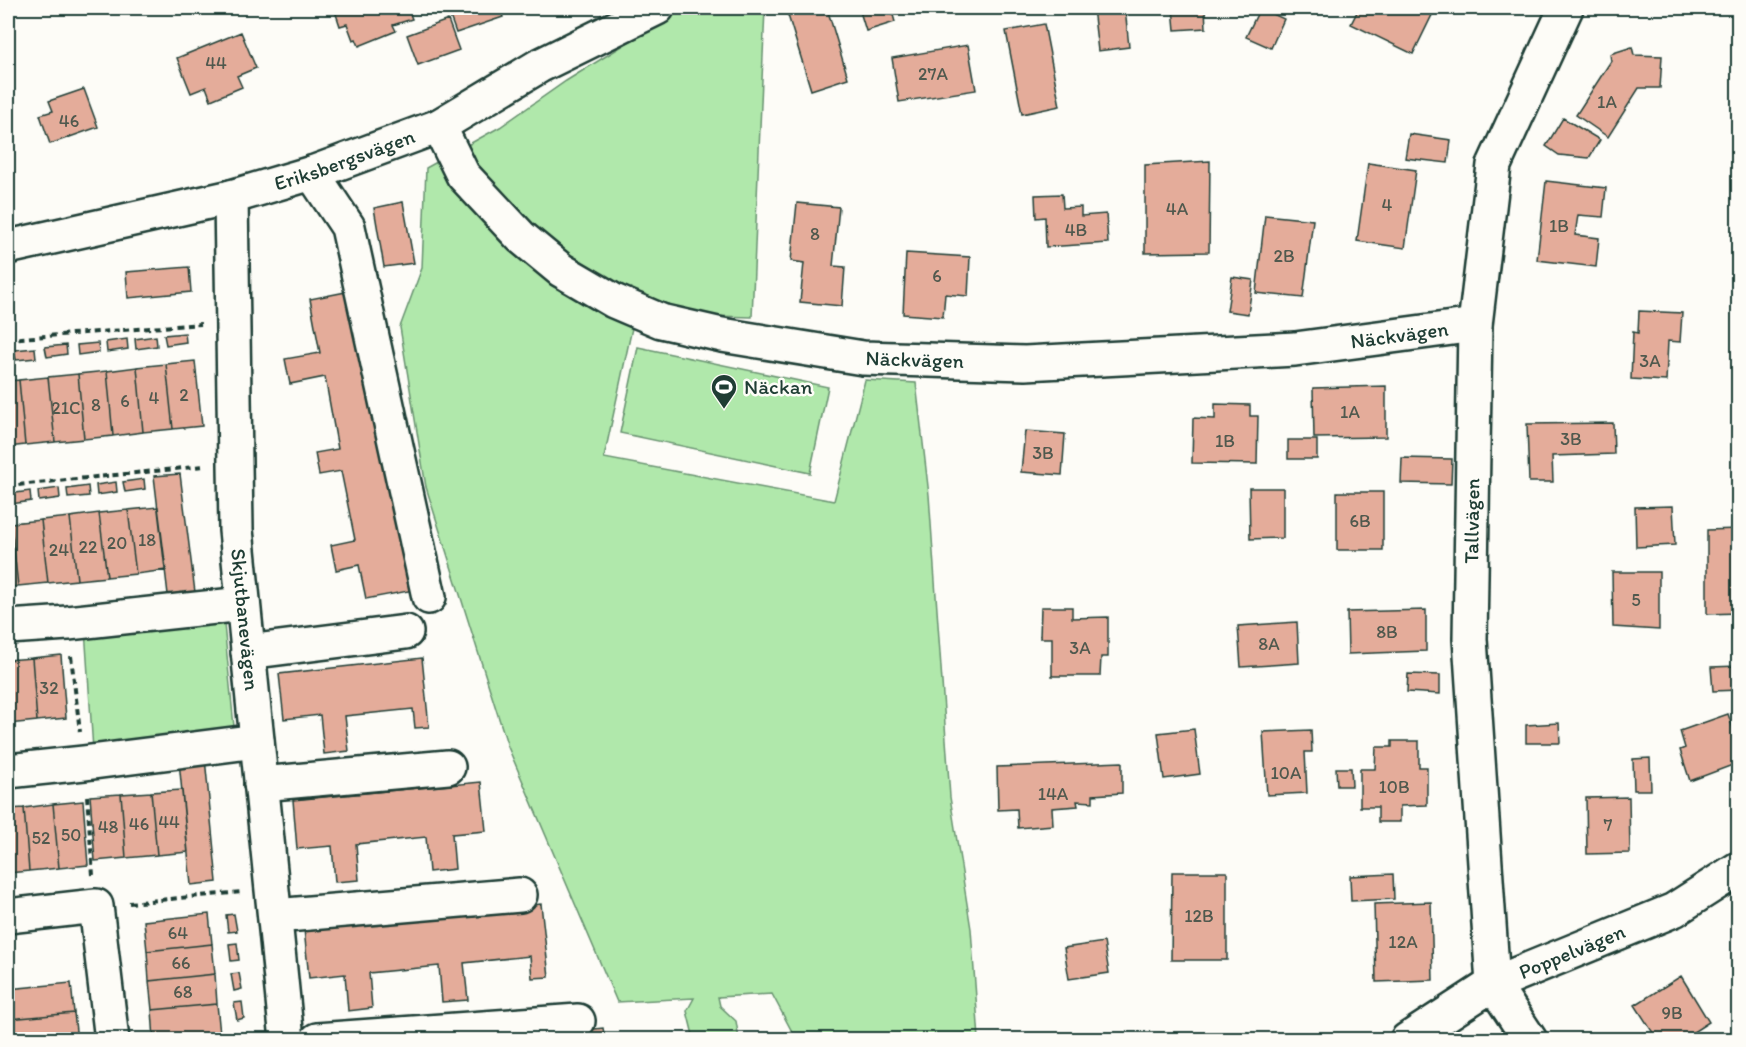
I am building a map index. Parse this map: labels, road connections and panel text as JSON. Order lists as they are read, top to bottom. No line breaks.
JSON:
{"streets":{"street":["Eriksbergsvägen","Näckvägen","Tallvägen","Skjutbanevägen","Poppelvägen"]},"crossings":[["Eriksbergsvägen","Näckvägen"],["Eriksbergsvägen","Skjutbanevägen"],["Näckvägen","Tallvägen"],["Tallvägen","Poppelvägen"]],"places":{"sports":["Näckan"]},"house_numbers":["44","27A","1A","46","4","4A","1B","4B","8","2B","6","3A","2","4","6","8","21C","1A","3B","1B","3B","6B","18","20","22","24","5","8B","8A","3A","32","10A","10B","14A","44","46","7","48","50","52","12B","64","12A","66","68","9B"]}
